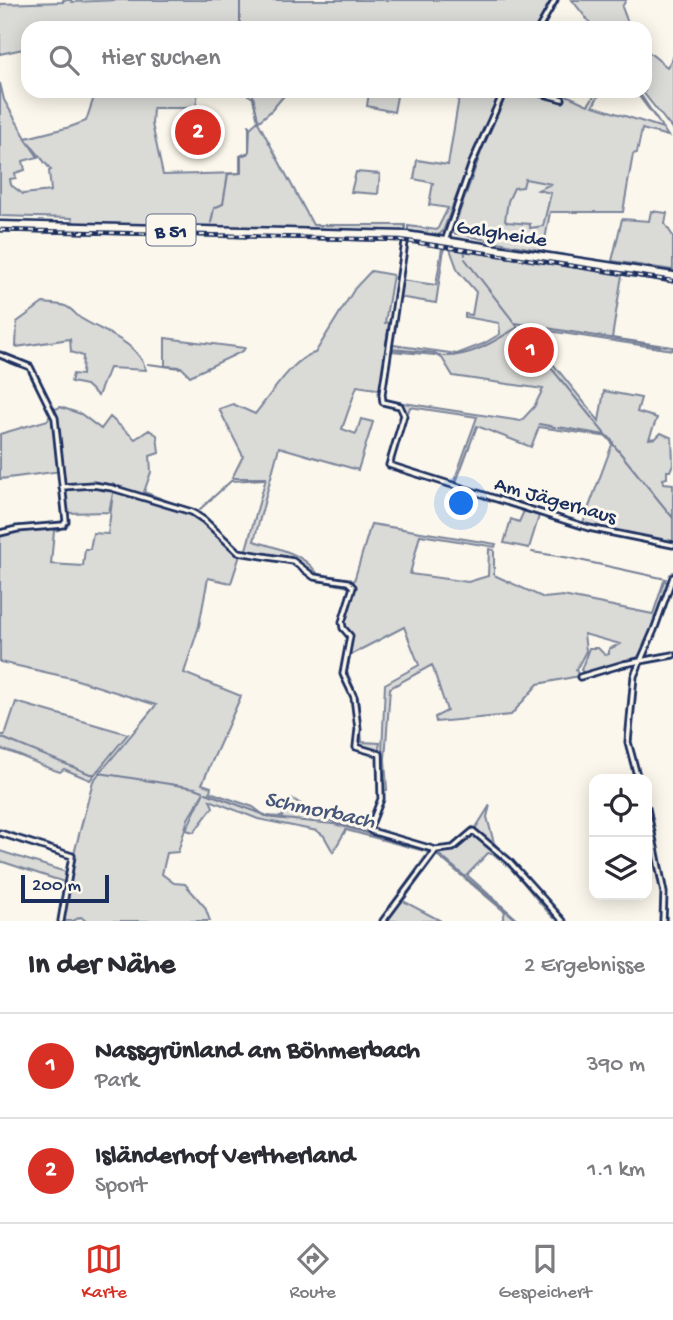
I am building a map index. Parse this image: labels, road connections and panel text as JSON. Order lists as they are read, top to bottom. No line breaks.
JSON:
{"streets":{"main road":["B 51","Galgheide"],"street":["Am Jägerhaus"]},"crossings":[["Galgheide","Am Jägerhaus"]],"water":["Schmorbach"],"scale_bar":"200 m","page":{"search":"Hier suchen","pins":["2","1"],"scale":"200 m","heading":["In der Nähe","2 Ergebnisse"],"list":[{"mark":"1","name":"Nassgrünland am Böhmerbach","note":"Park","value":"390 m"},{"mark":"2","name":"Isländerhof Vertherland","note":"Sport","value":"1.1 km"}],"nav":["Karte","Route","Gespeichert"]}}
